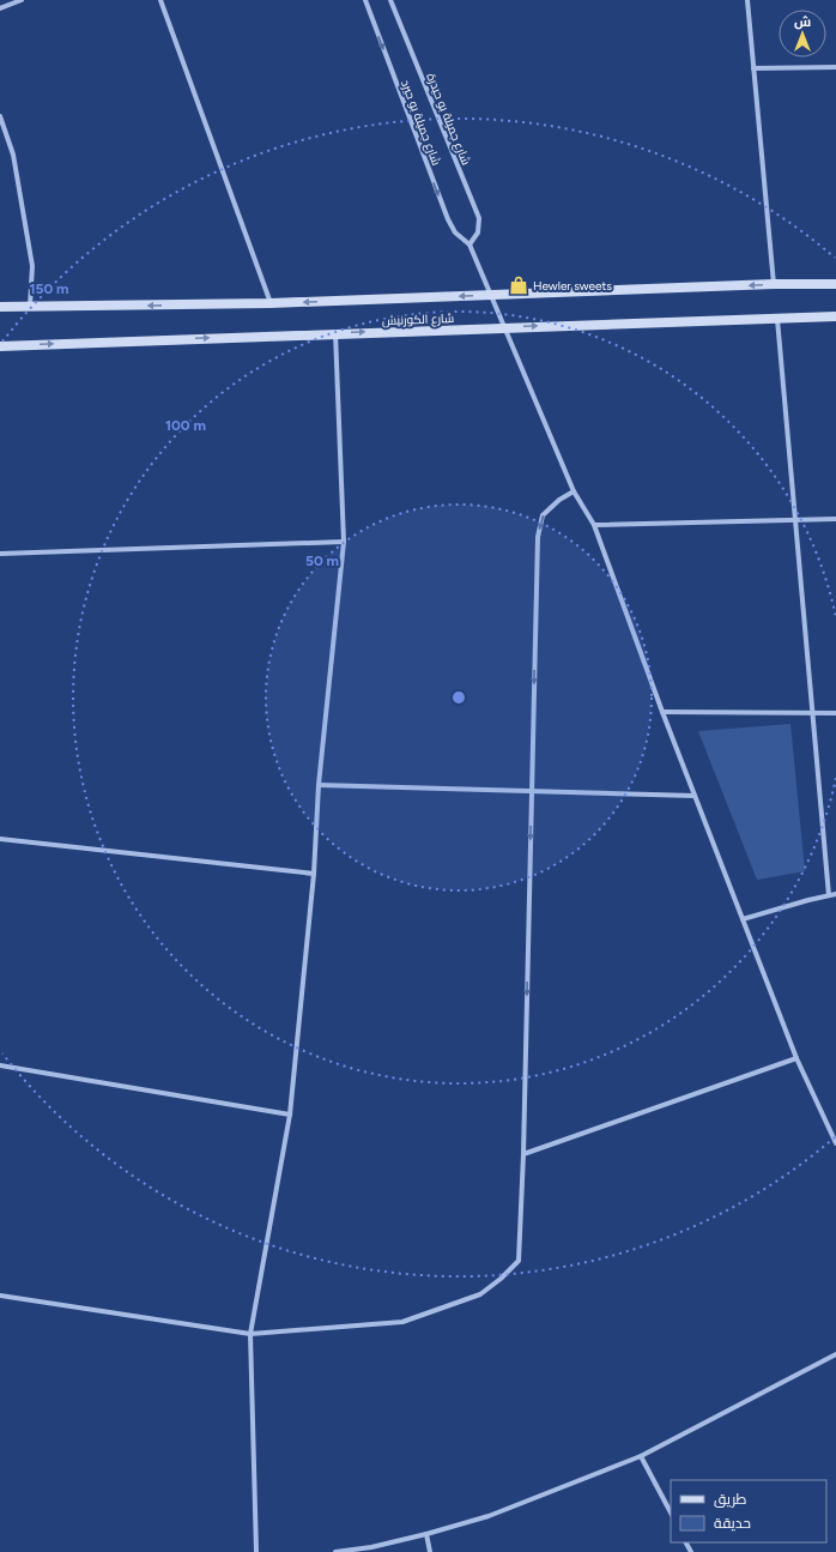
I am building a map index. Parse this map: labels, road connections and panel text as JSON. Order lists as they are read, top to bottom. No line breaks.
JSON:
{"streets":{"street":["شارع جميلة بو حيدرة","شارع جميلة بو حيرد","شارع الكورنيش"]},"crossings":[["شارع جميلة بو حيدرة","شارع جميلة بو حيرد"]],"one_way":["شارع جميلة بو حيرد"],"places":{"shop":["Hewler sweets"]},"legend":["طريق","حديقة"],"north":"top","rings":["150 m","100 m","50 m"]}
